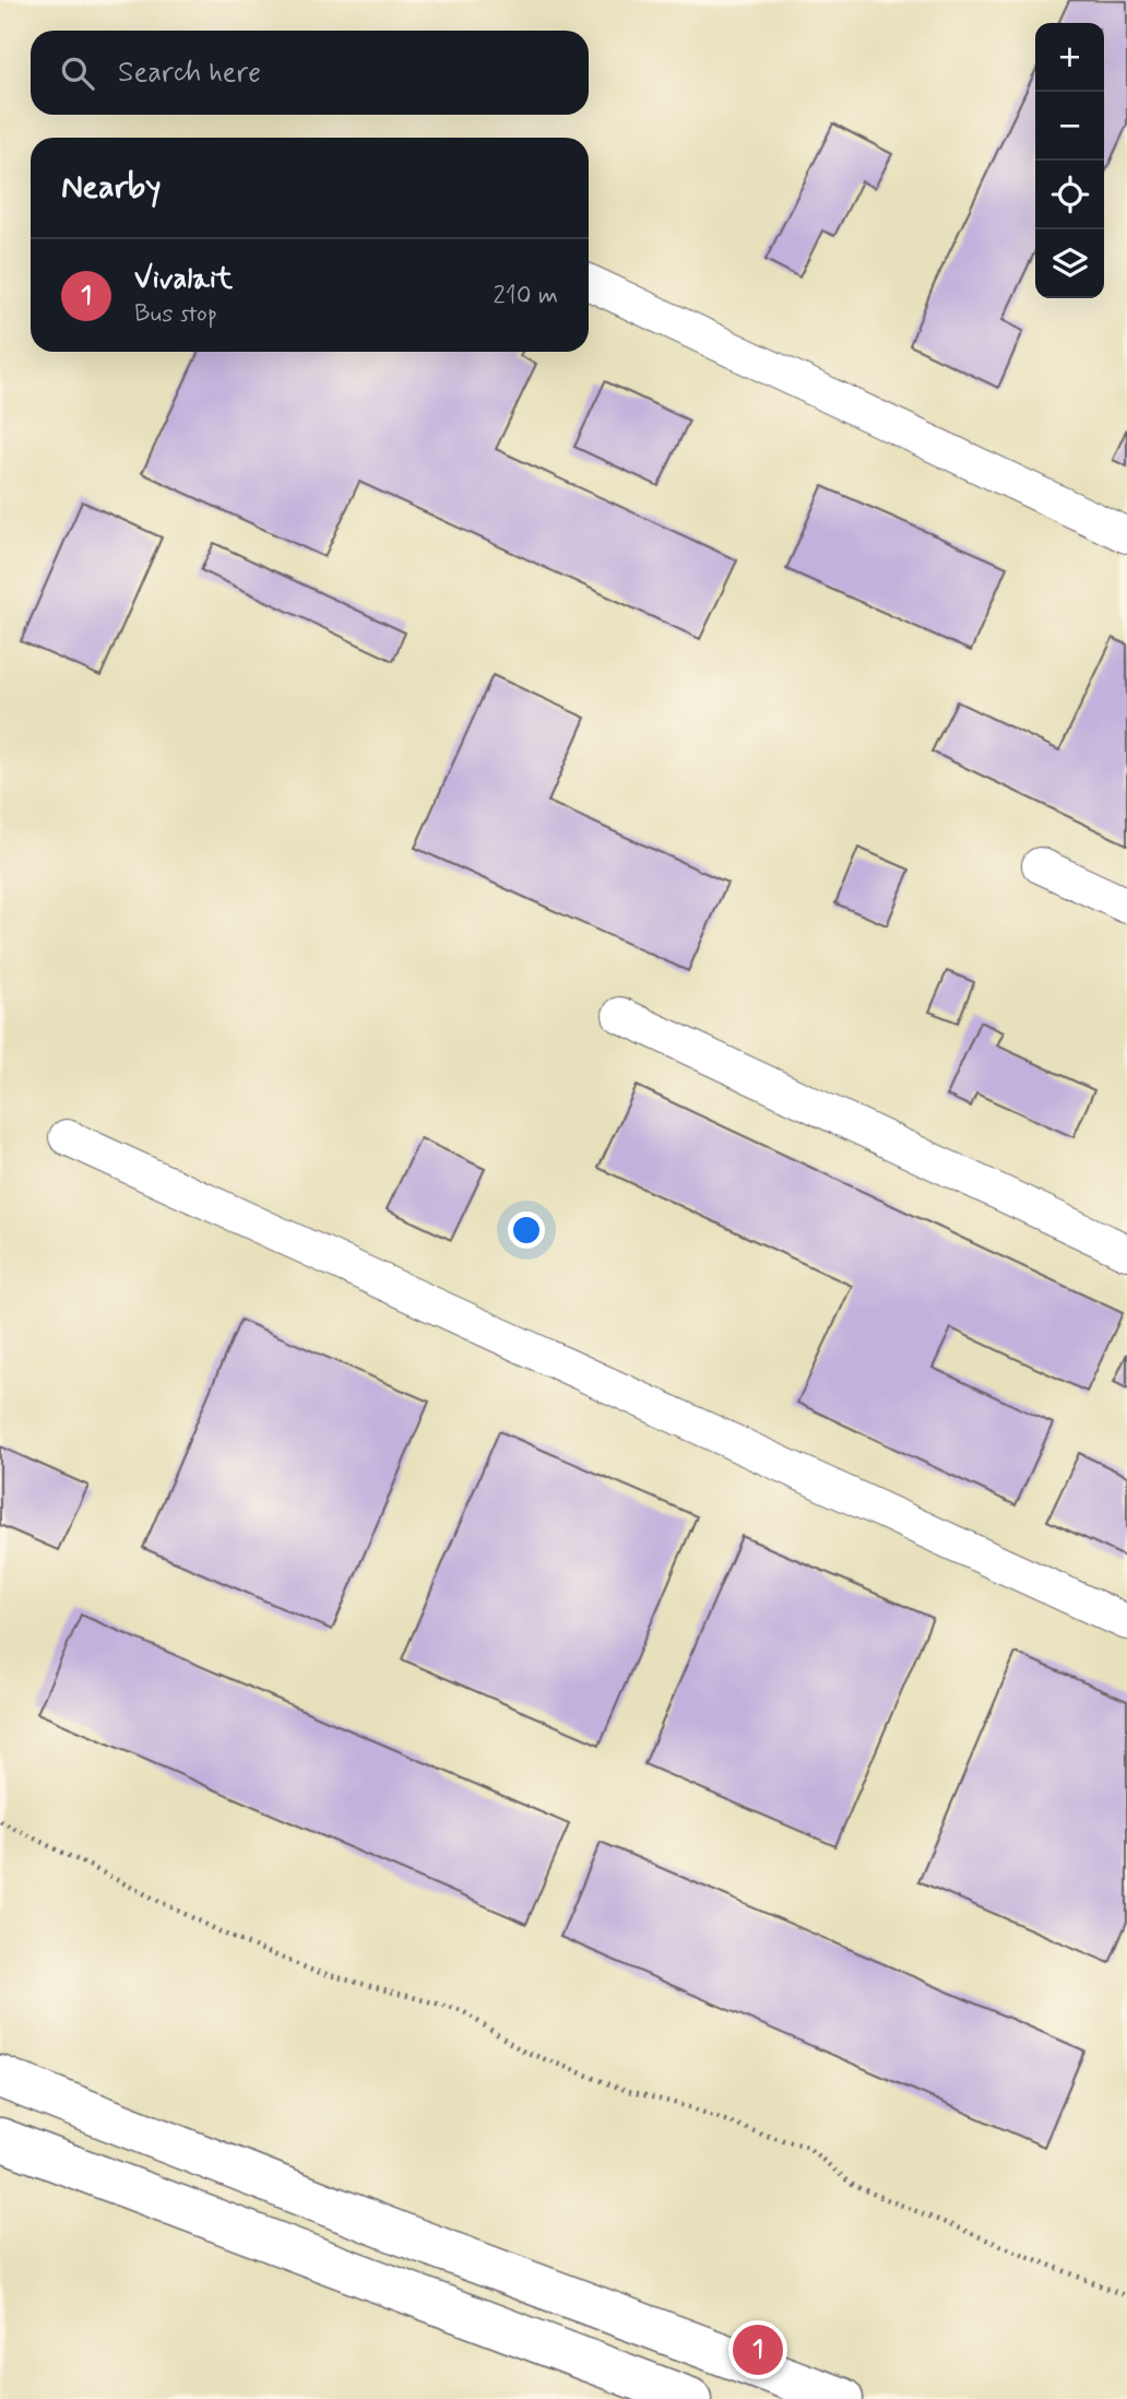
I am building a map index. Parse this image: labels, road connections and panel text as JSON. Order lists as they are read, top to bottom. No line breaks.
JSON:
{"page":{"map_buttons":["+","−"],"search":"Search here","heading":"Nearby","list":[{"mark":"1","name":"Vivalait","note":"Bus stop","value":"210 m"}],"pins":"1"}}
